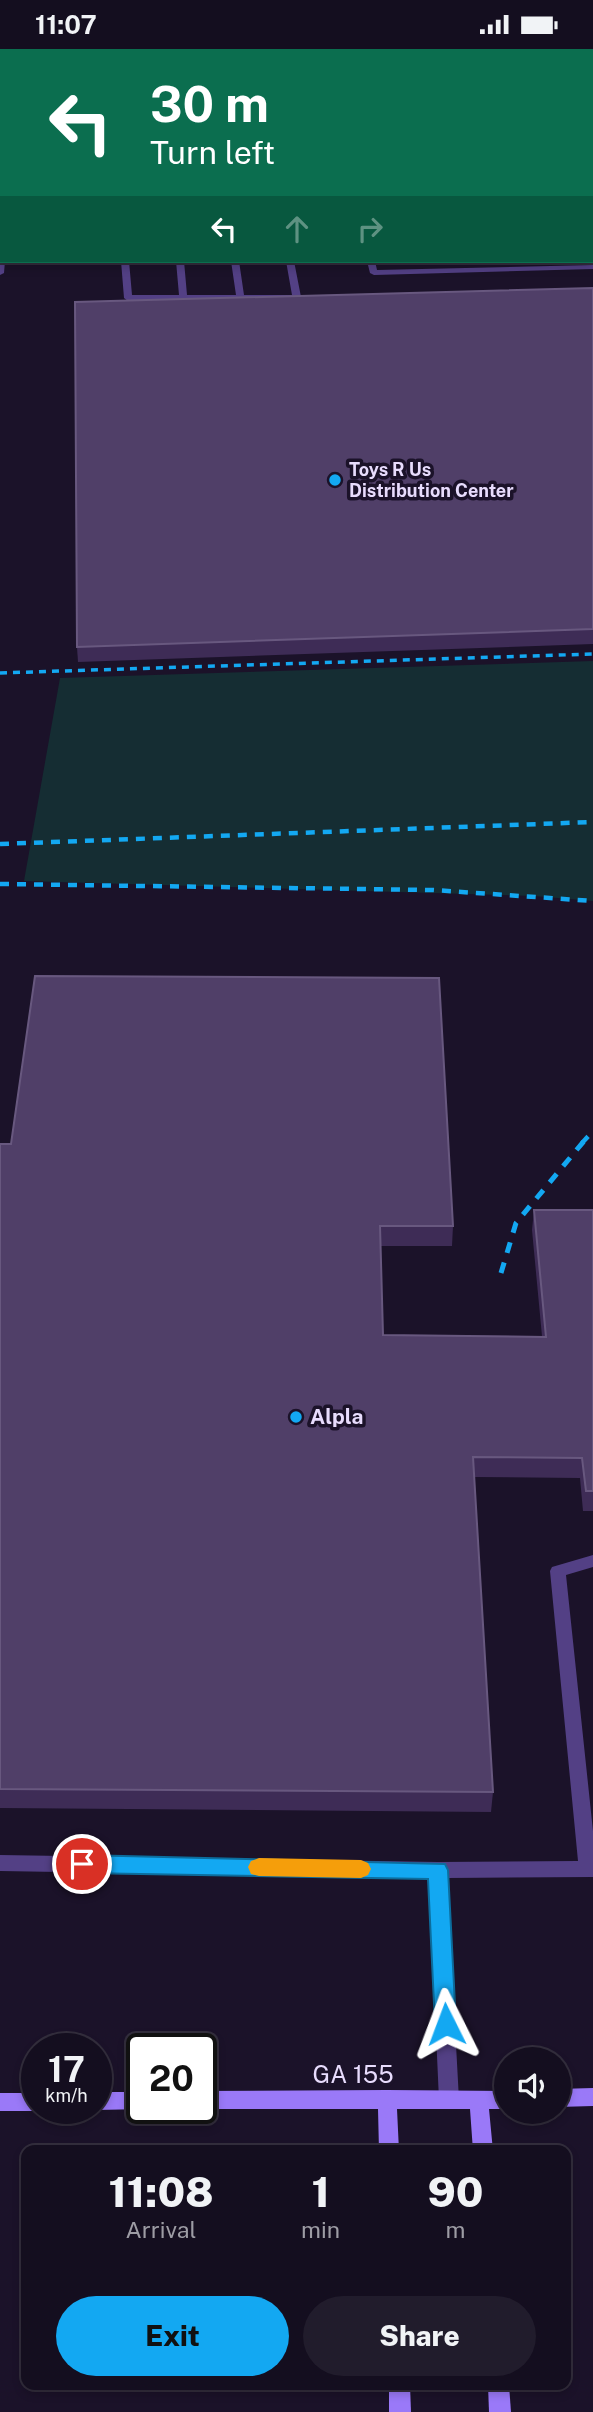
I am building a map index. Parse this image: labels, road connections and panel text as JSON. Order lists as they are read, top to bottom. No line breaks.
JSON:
{"streets":{"main road":["GA 155"]},"places":["Toys R Us Distribution Center","Alpla"],"page":{"status":"11:07","turn":["30 m","Turn left"],"speed":"17 km/h","limit":"20","eta":["11:08","Arrival","1","min","90","m"],"buttons":["Exit","Share"]}}
